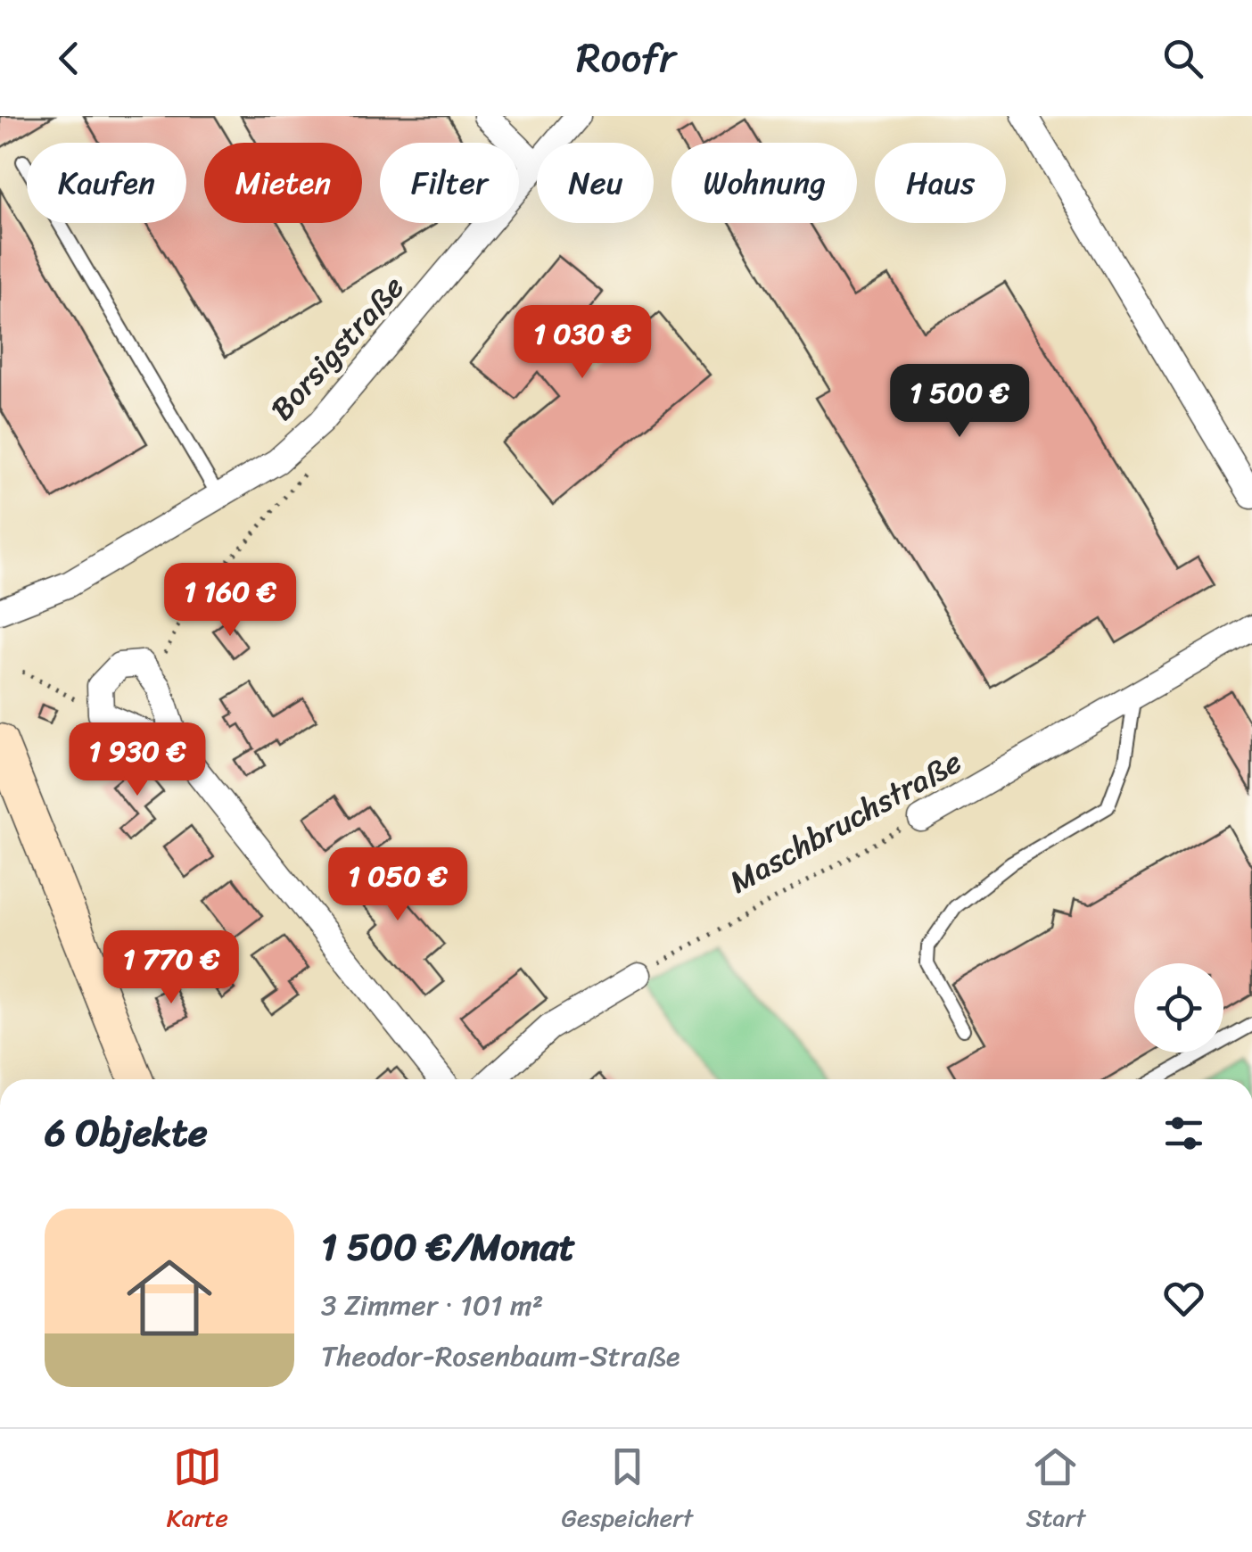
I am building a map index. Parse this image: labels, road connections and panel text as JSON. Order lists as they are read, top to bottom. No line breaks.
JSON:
{"streets":{"street":["Borsigstraße","Maschbruchstraße"]},"page":{"header":"Roofr","chip":["Kaufen","Mieten","Filter","Neu","Wohnung","Haus"],"price":["1 030 €","1 500 €","1 160 €","1 930 €","1 050 €","1 770 €"],"heading":"6 Objekte","list":[{"name":"1 500 €/Monat","note":"3 Zimmer · 101 m² · Theodor-Rosenbaum-Straße"}],"tabs":["Karte","Gespeichert","Start"]}}
